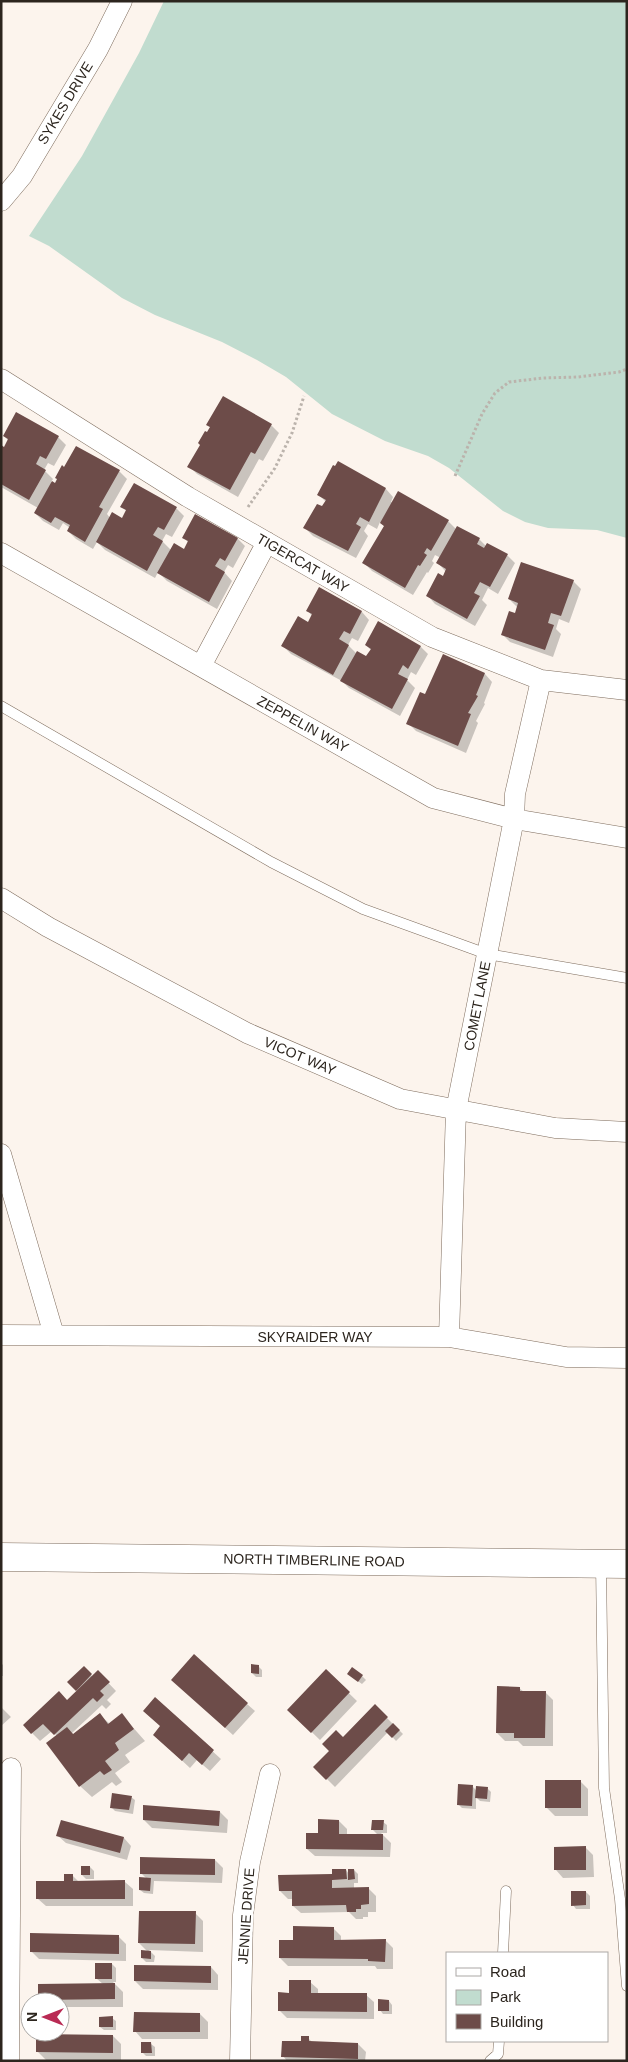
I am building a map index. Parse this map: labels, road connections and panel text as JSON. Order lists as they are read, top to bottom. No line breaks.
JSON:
{"streets":{"main road":["NORTH TIMBERLINE ROAD"],"street":["SYKES DRIVE","TIGERCAT WAY","ZEPPELIN WAY","COMET LANE","VICOT WAY","SKYRAIDER WAY","JENNIE DRIVE"]},"crossings":[["TIGERCAT WAY","COMET LANE"],["ZEPPELIN WAY","COMET LANE"],["COMET LANE","VICOT WAY"],["COMET LANE","SKYRAIDER WAY"]],"legend":["Road","Park","Building"],"north":"left"}
